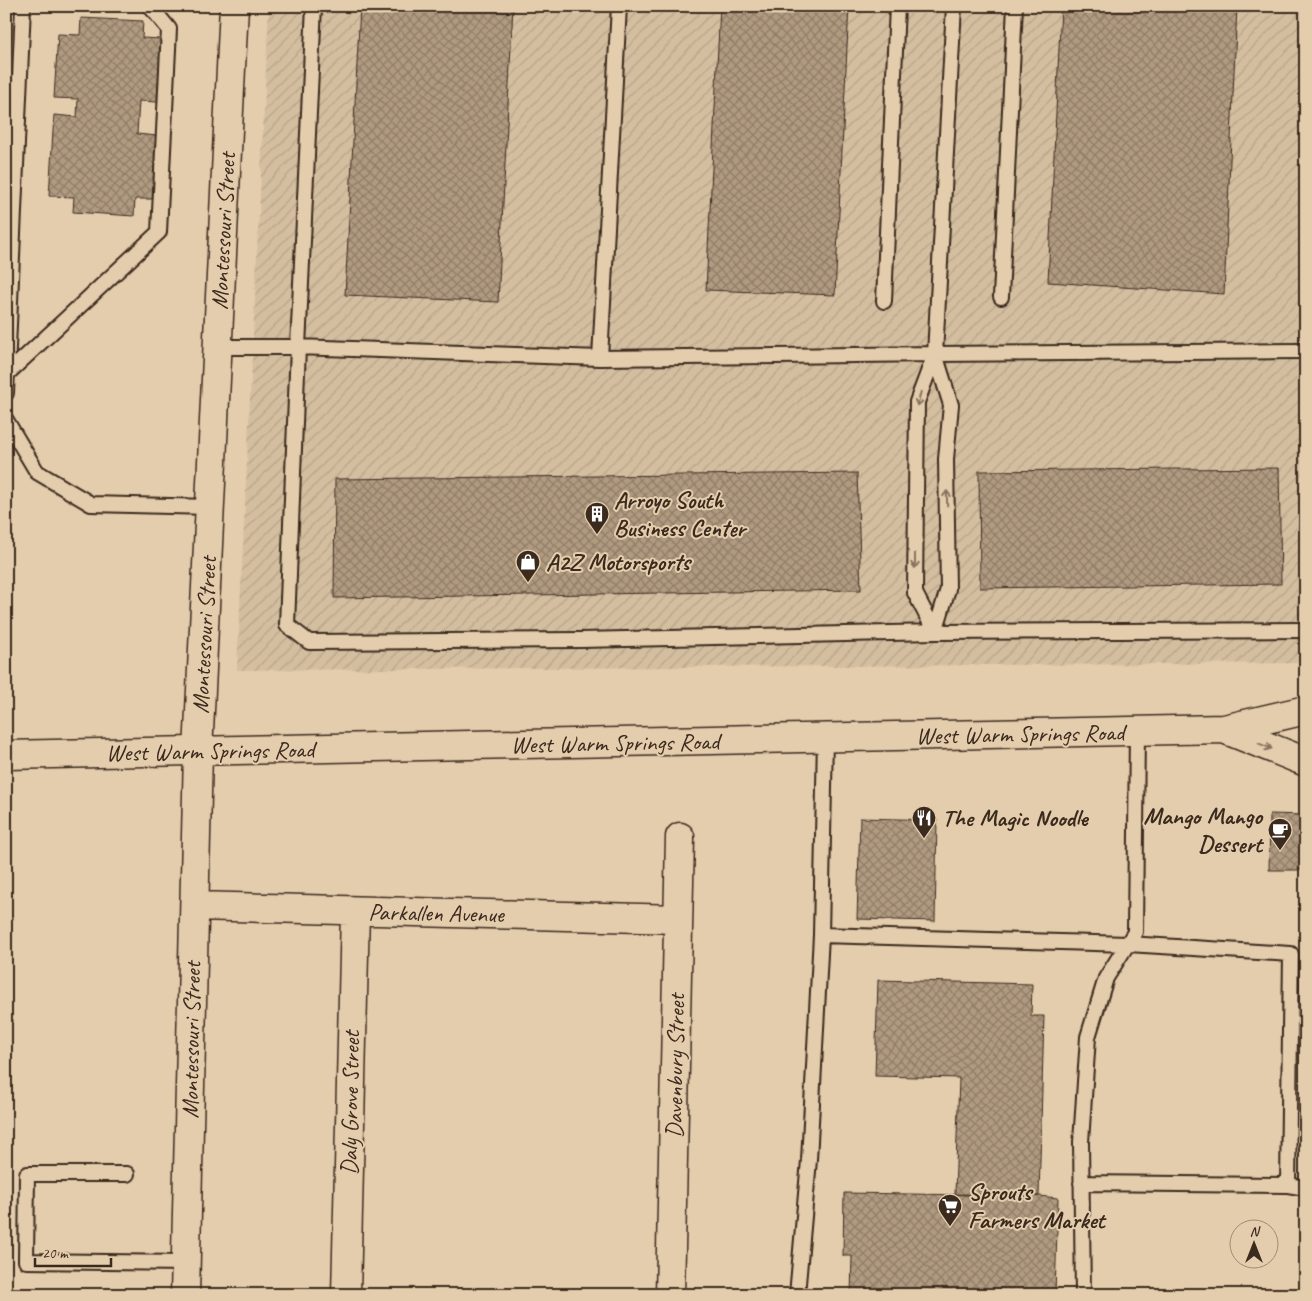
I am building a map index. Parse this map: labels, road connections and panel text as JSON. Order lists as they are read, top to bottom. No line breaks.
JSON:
{"streets":{"street":["Montessouri Street","West Warm Springs Road","Parkallen Avenue","Davenbury Street","Daly Grove Street"]},"crossings":[["Montessouri Street","West Warm Springs Road"],["Montessouri Street","Parkallen Avenue"],["Parkallen Avenue","Davenbury Street"],["Parkallen Avenue","Daly Grove Street"]],"places":{"building":["Arroyo South Business Center"],"shop":["A2Z Motorsports"],"restaurant":["The Magic Noodle"],"cafe":["Mango Mango Dessert"],"supermarket":["Sprouts Farmers Market"]},"scale_bar":"20 m","north":"top"}
